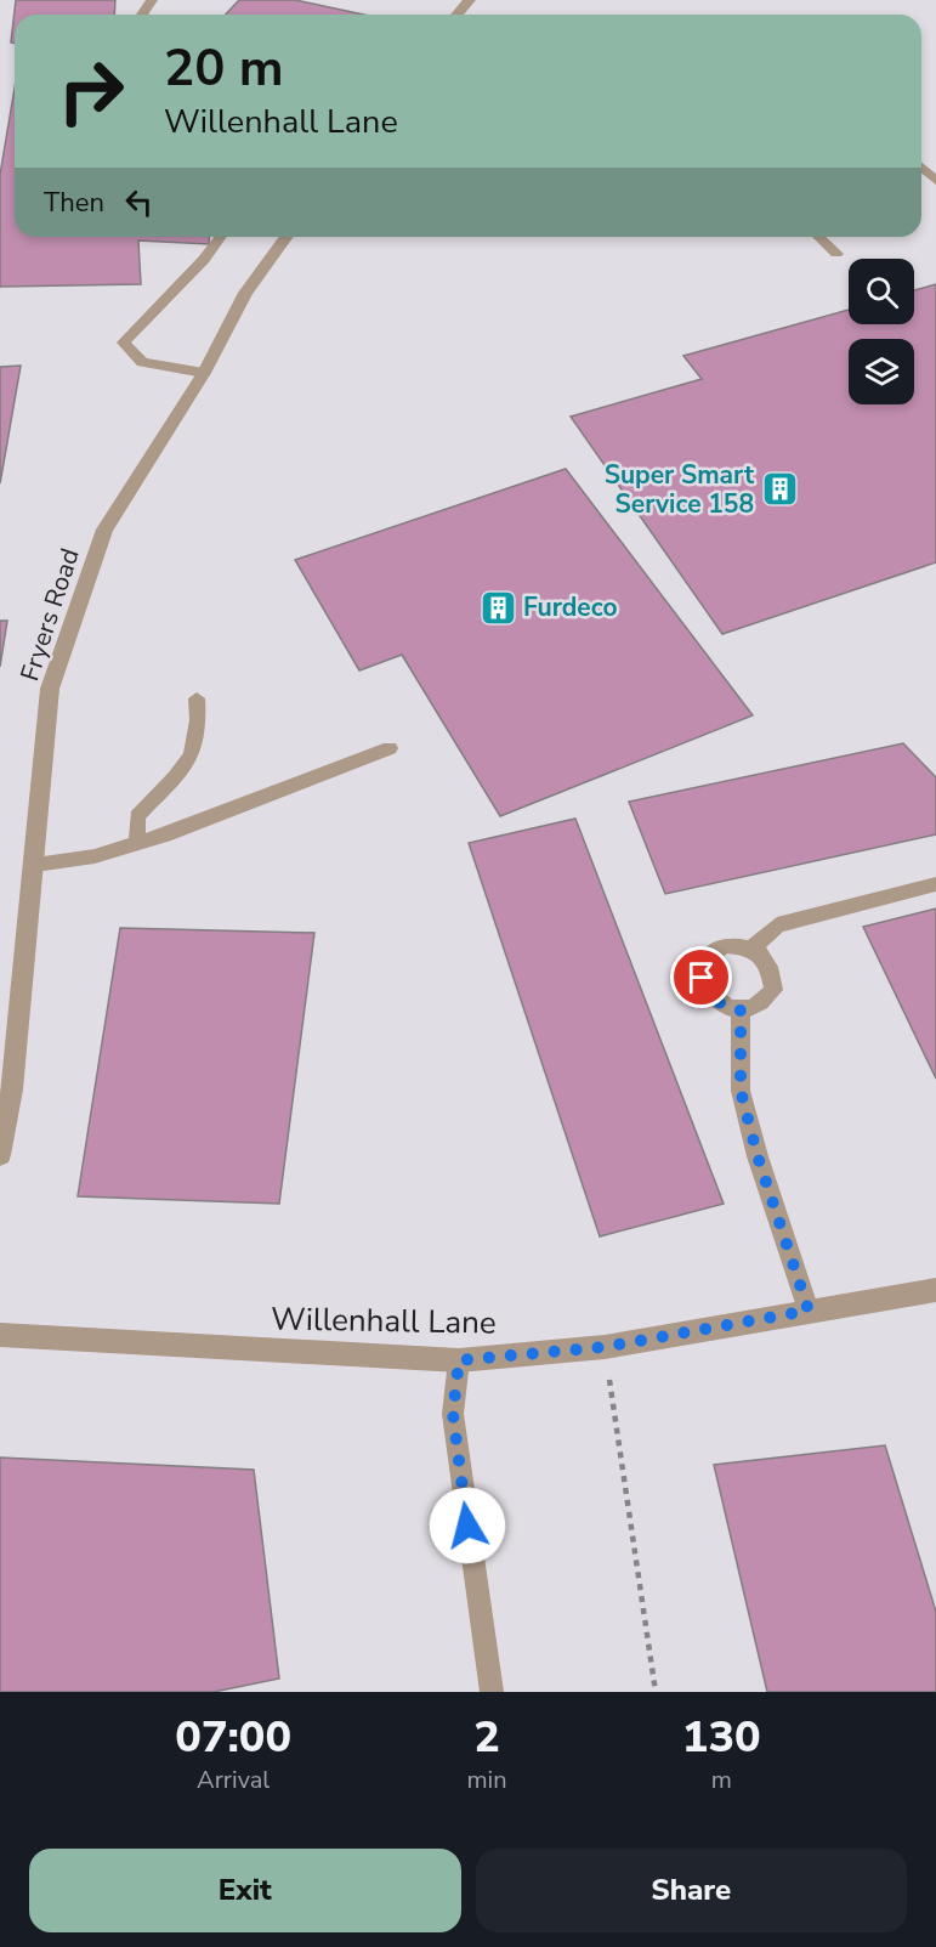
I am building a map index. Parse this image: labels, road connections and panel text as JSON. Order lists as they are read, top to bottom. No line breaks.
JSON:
{"streets":{"street":["Fryers Road","Willenhall Lane"]},"places":{"building":["Super Smart Service 158","Furdeco"]},"page":{"turn":["20 m","Willenhall Lane"],"then":"Then","eta":["07:00","Arrival","2","min","130","m"],"buttons":["Exit","Share"]}}
